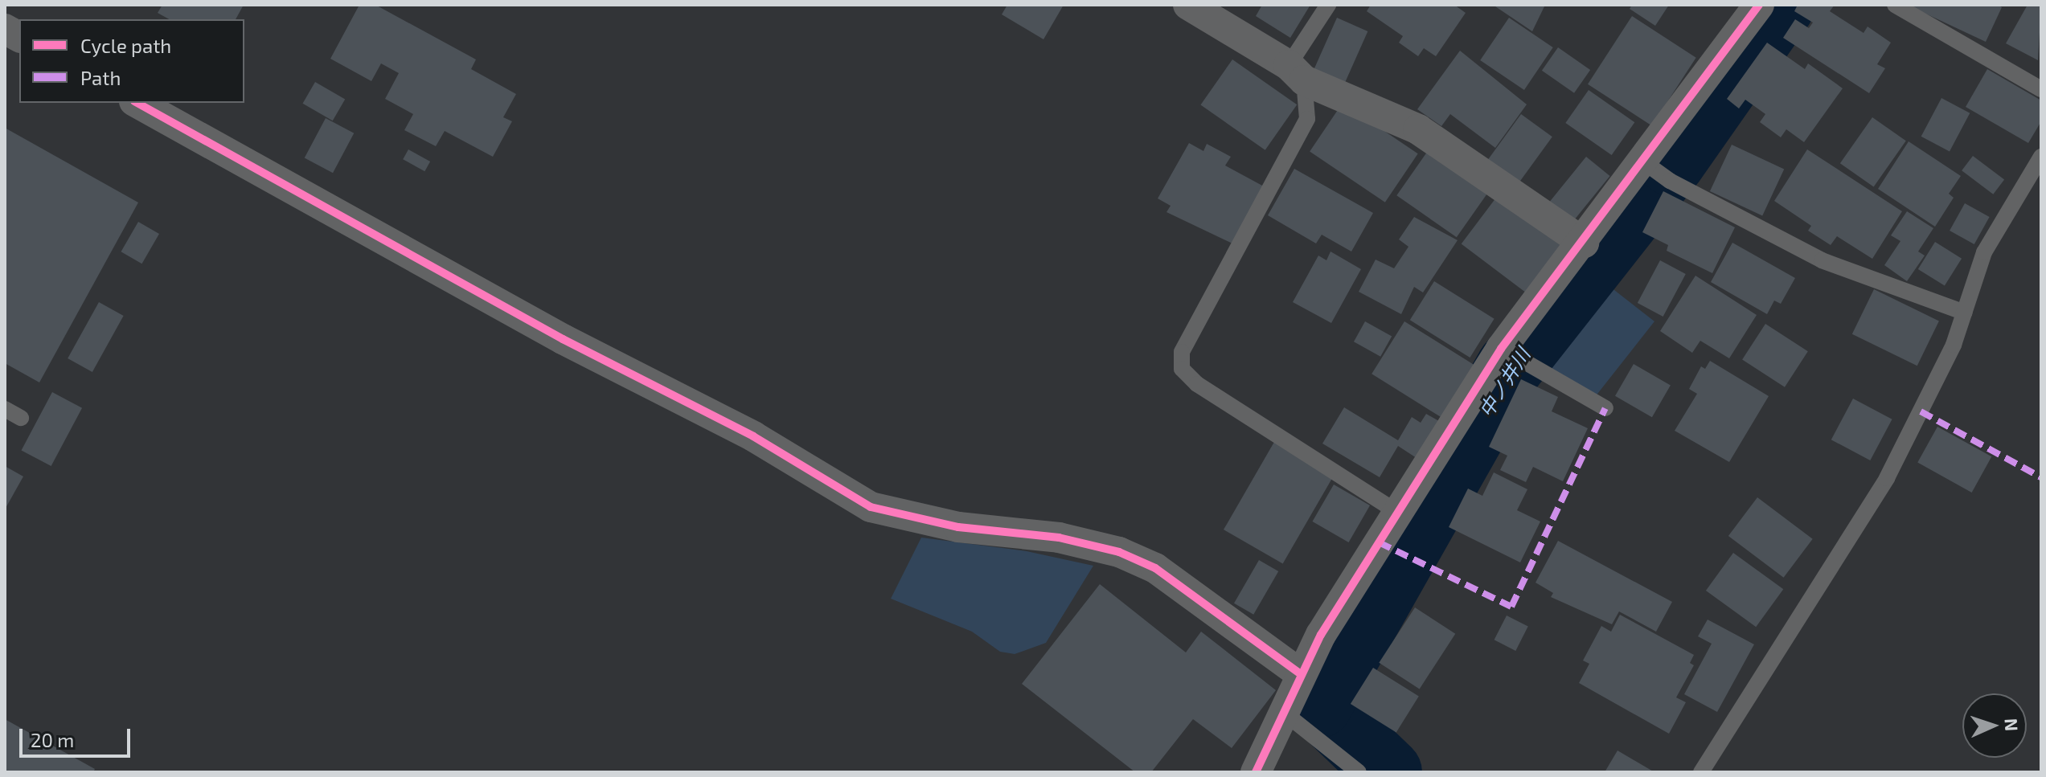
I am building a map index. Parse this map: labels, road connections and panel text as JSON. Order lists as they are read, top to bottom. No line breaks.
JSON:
{"water":["中ノ井川"],"legend":["Cycle path","Path"],"scale_bar":"20 m","north":"right"}
